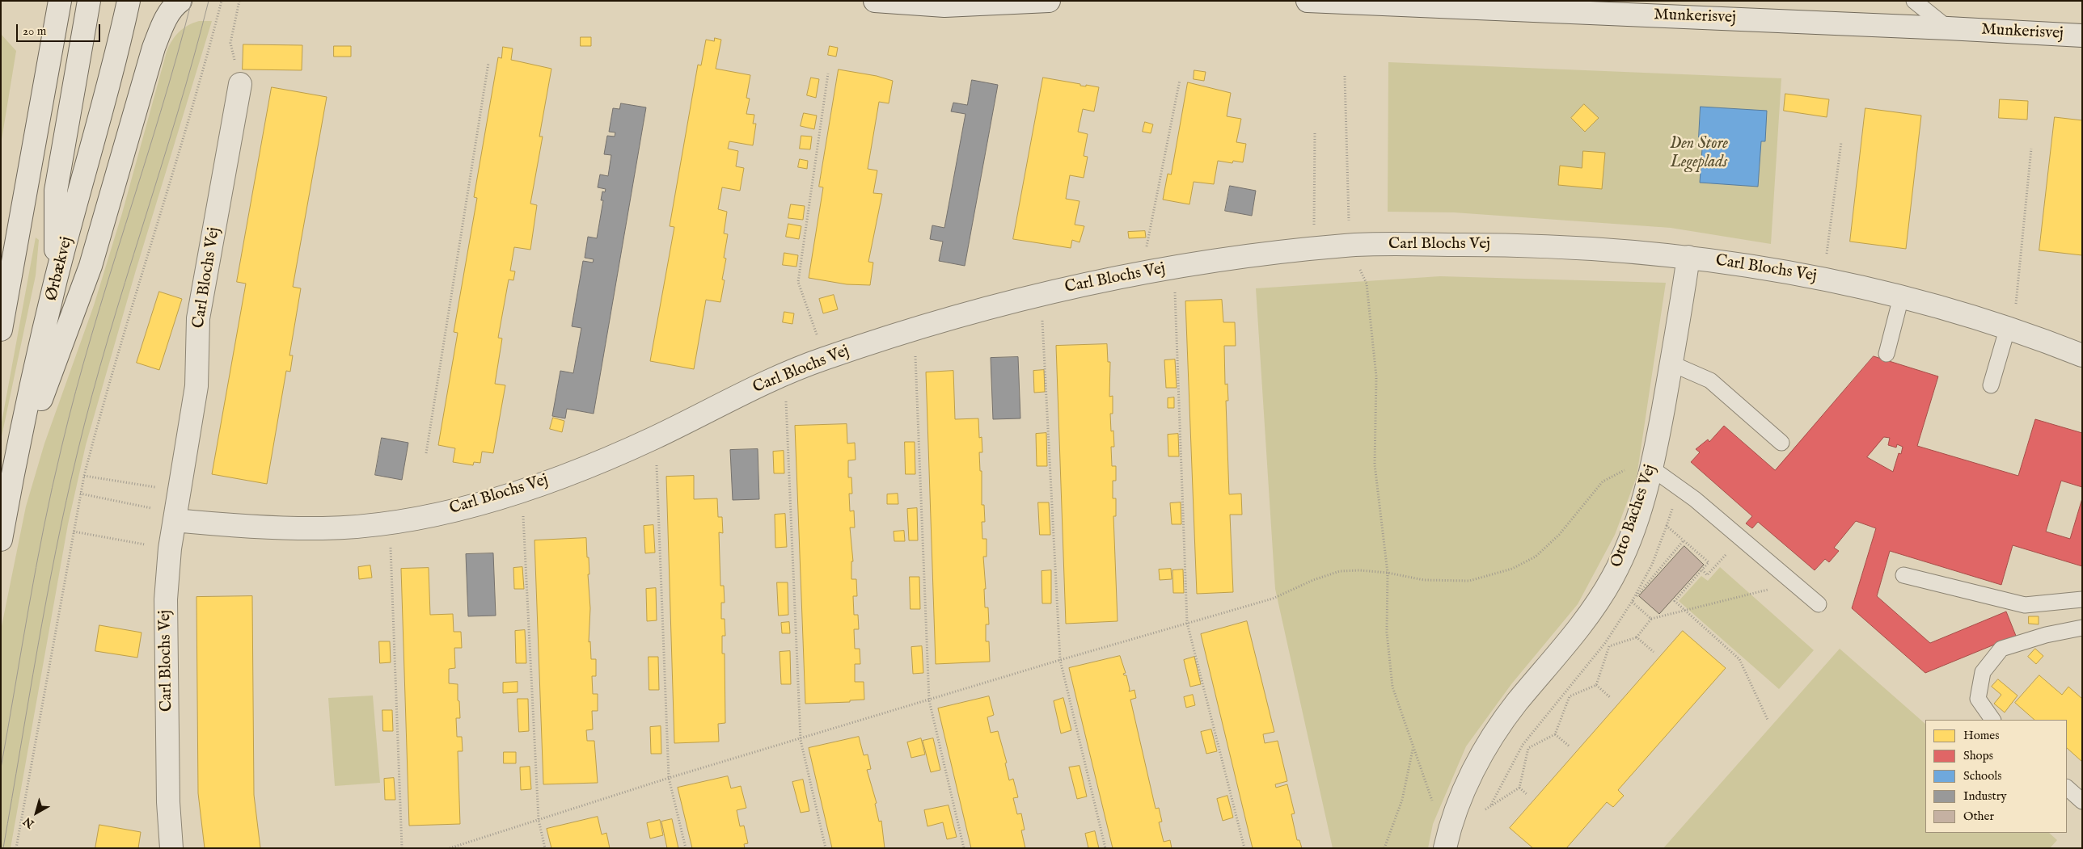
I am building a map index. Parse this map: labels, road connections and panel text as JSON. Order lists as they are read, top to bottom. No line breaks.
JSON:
{"streets":{"street":["Munkerisvej","Carl Blochs Vej","Ørbækvej","Otto Baches Vej"]},"crossings":[["Carl Blochs Vej","Otto Baches Vej"]],"parks":["Den Store Legeplads"],"legend":["Homes","Shops","Schools","Industry","Other"],"scale_bar":"20 m","north":"bottom left"}
